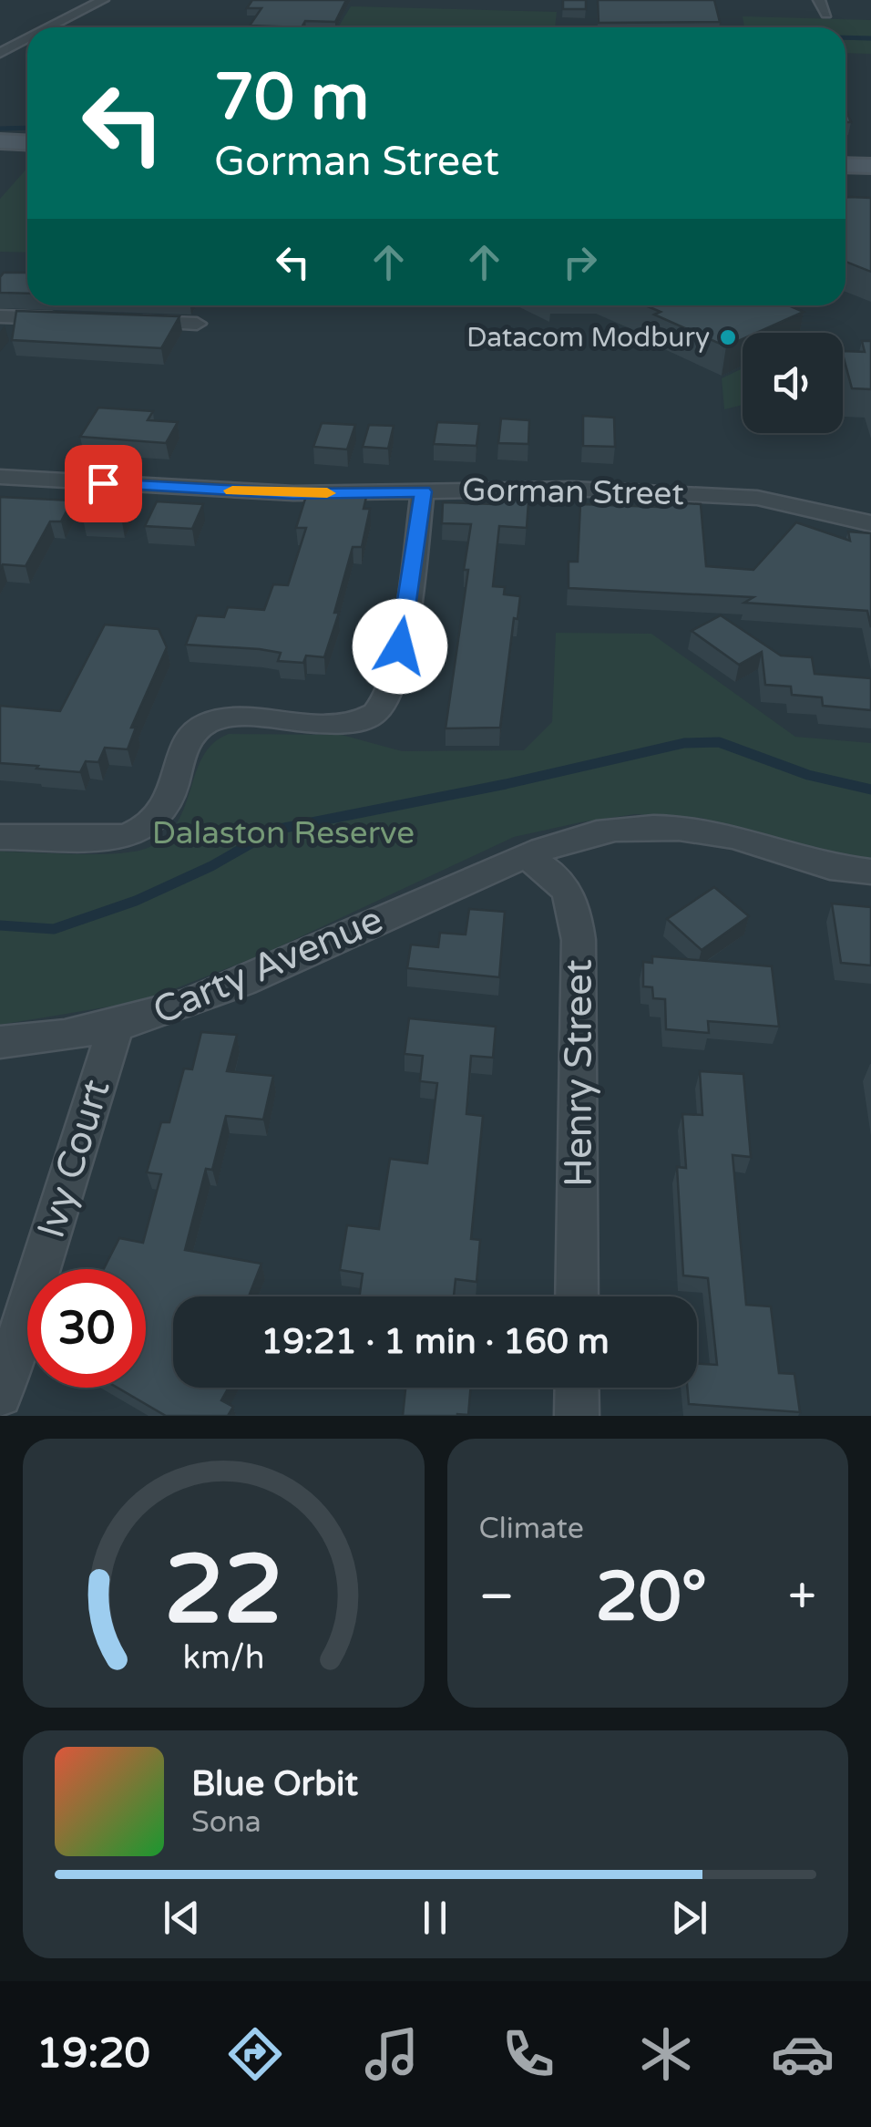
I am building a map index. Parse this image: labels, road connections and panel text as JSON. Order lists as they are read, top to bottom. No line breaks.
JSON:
{"streets":{"street":["Gorman Street","Carty Avenue","Henry Street","Ivy Court"]},"crossings":[["Carty Avenue","Henry Street"],["Carty Avenue","Ivy Court"]],"parks":["Dalaston Reserve"],"places":["Datacom Modbury"],"page":{"turn":["70 m","Gorman Street"],"limit":"30","trip":"19:21 · 1 min · 160 m","tile":"Climate","heat":["−","20°","+"],"song":["Blue Orbit","Sona"],"tabs":"19:20","gauge":["22","km/h"]}}
